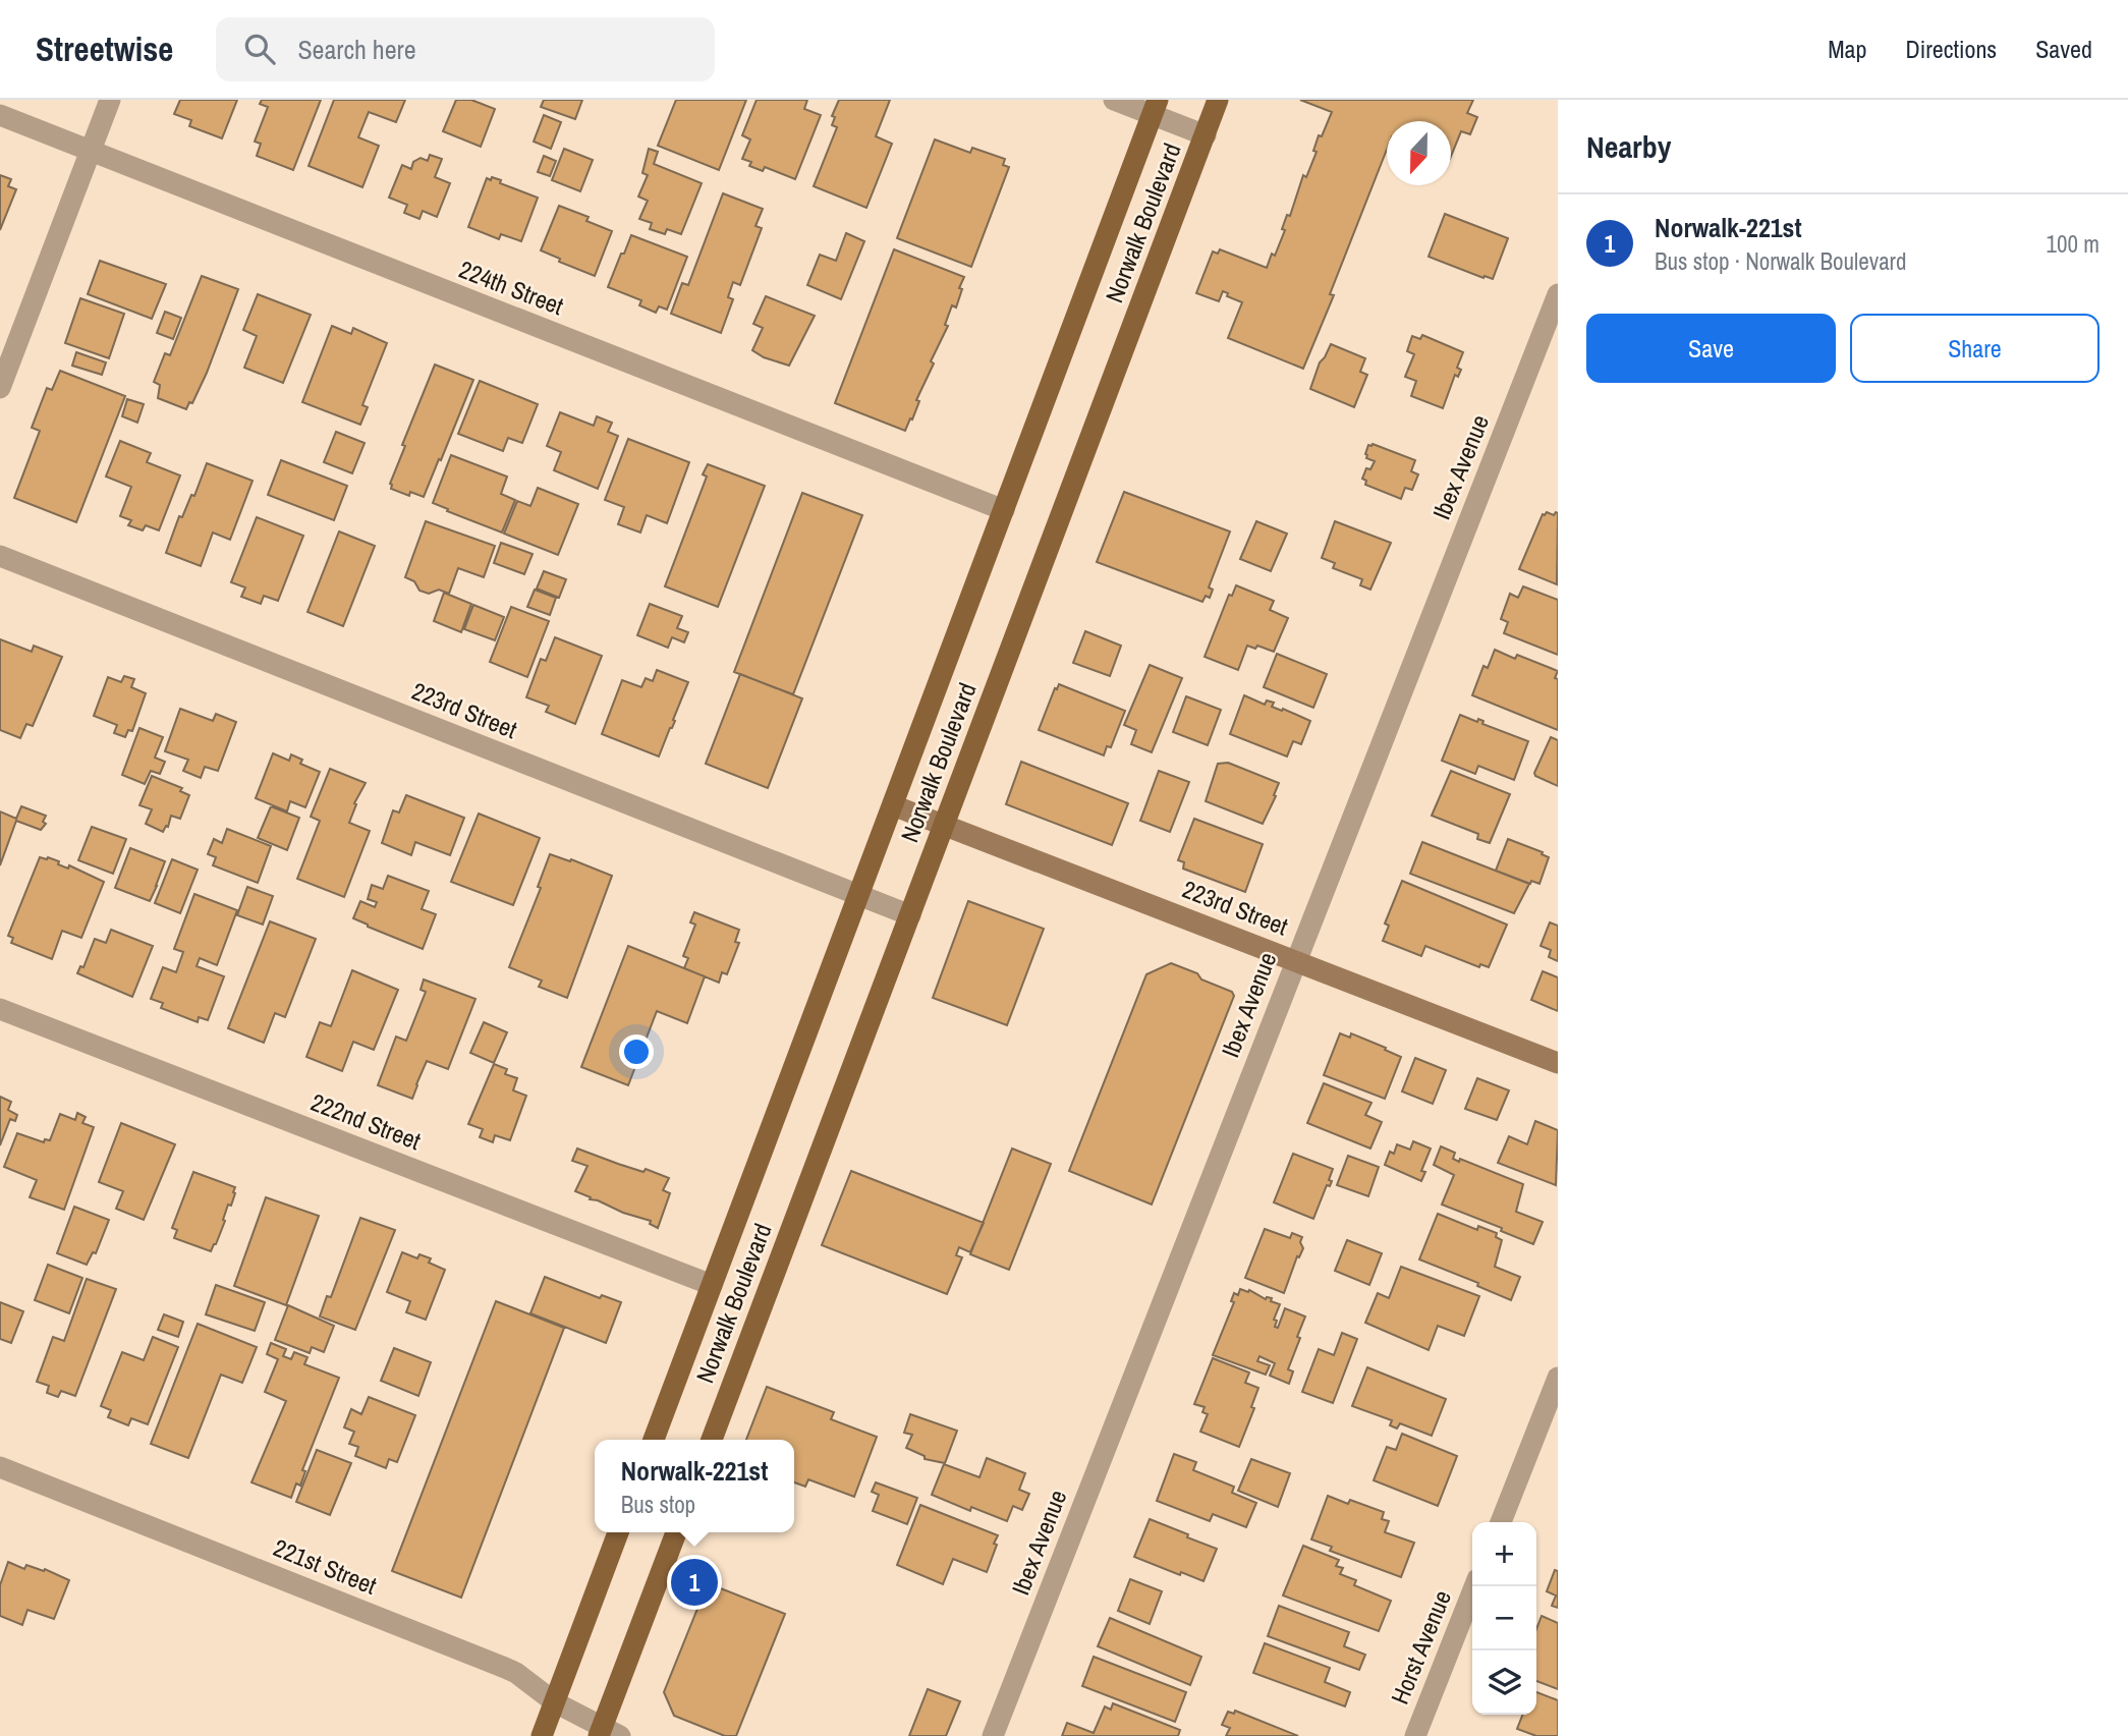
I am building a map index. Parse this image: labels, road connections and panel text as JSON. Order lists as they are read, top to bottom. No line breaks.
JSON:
{"streets":{"main road":["Norwalk Boulevard"],"street":["224th Street","Ibex Avenue","223rd Street","222nd Street","221st Street","Horst Avenue"]},"crossings":[["Norwalk Boulevard","224th Street"],["Norwalk Boulevard","223rd Street"],["Norwalk Boulevard","222nd Street"],["Ibex Avenue","223rd Street"]],"north":"bottom","page":{"header":"Streetwise","search":"Search here","nav":["Map","Directions","Saved"],"heading":"Nearby","list":[{"mark":"1","name":"Norwalk-221st","note":"Bus stop · Norwalk Boulevard","value":"100 m"}],"buttons":["Save","Share"],"popup":["Norwalk-221st","Bus stop"],"map_buttons":["+","−"],"pins":"1"}}
